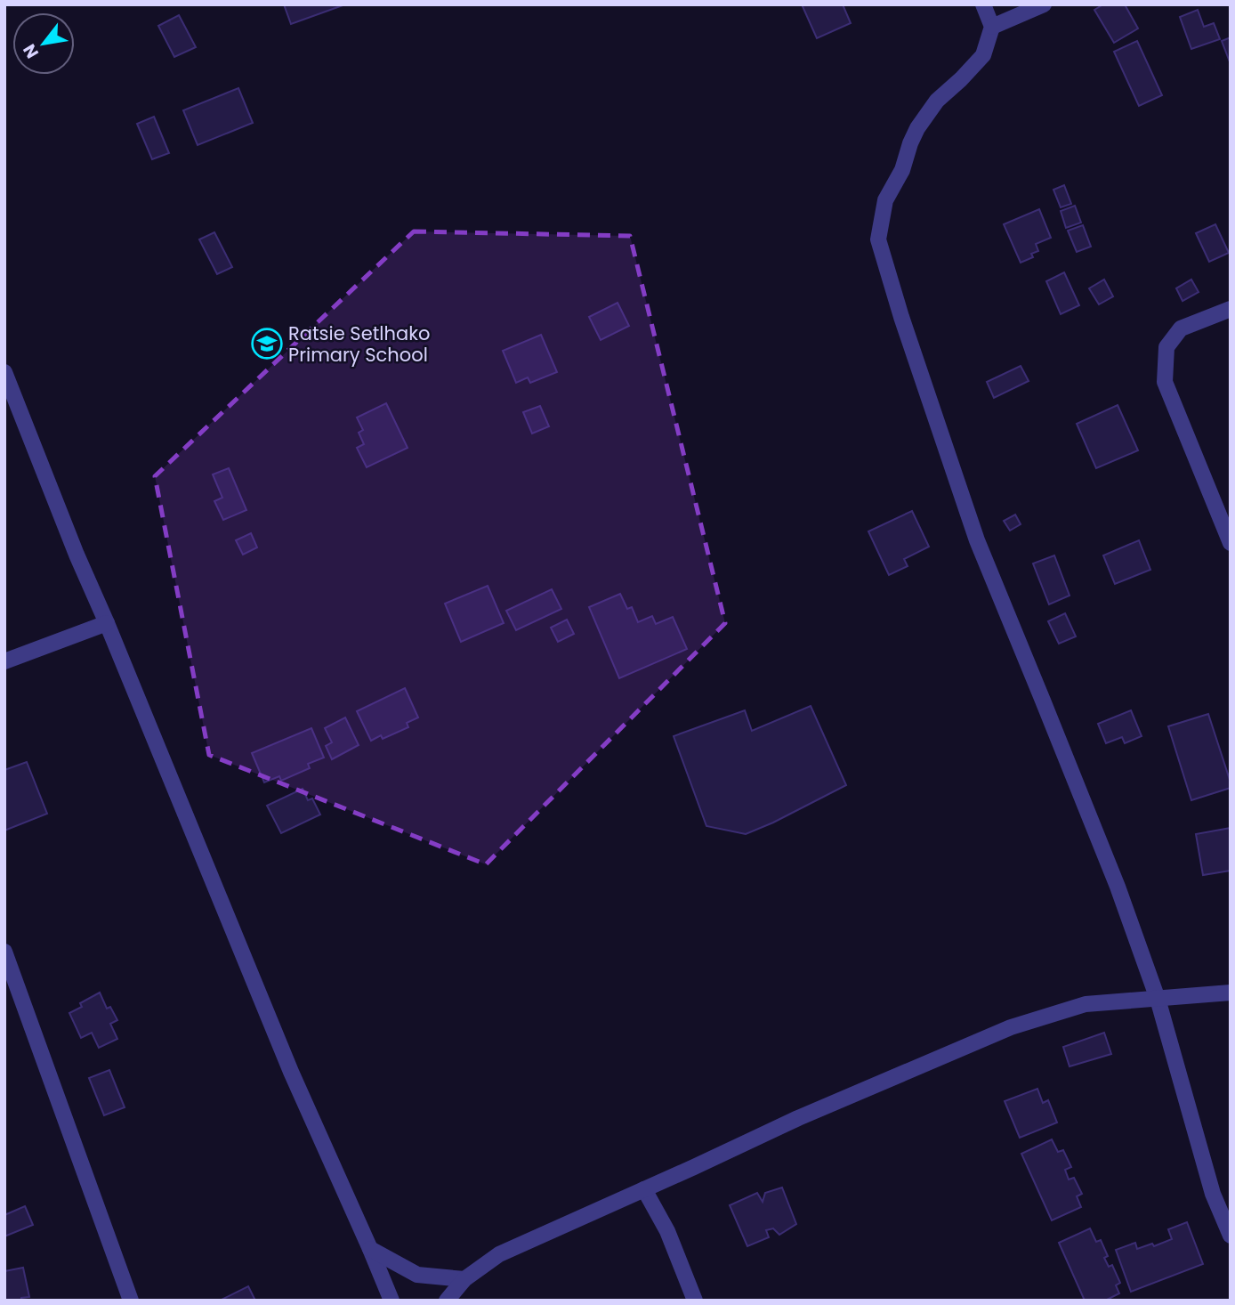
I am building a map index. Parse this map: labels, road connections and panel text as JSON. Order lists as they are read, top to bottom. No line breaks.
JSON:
{"places":{"school or university":["Ratsie Setlhako Primary School"]},"north":"bottom left"}
